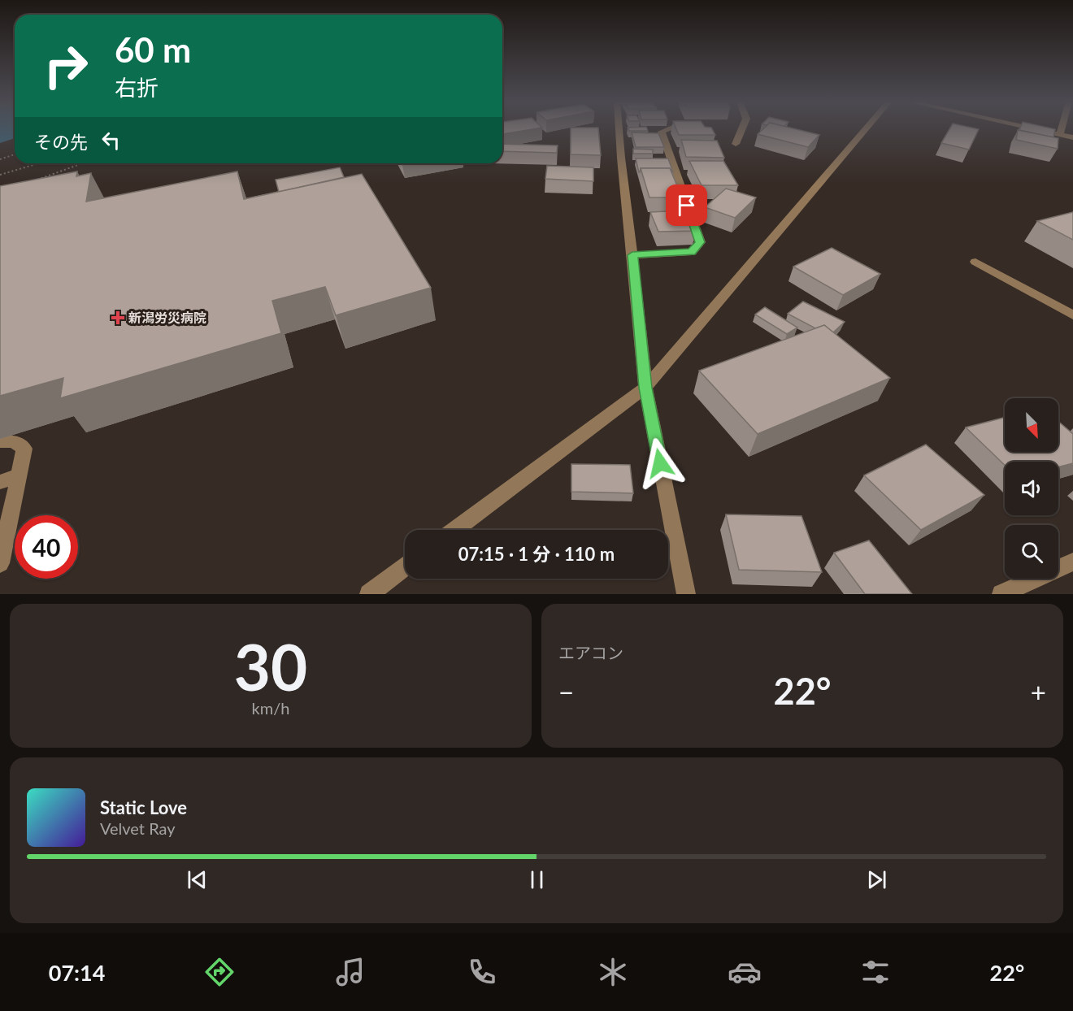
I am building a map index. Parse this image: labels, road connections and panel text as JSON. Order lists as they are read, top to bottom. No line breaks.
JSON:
{"places":{"health":["新潟労災病院"]},"north":"bottom right","page":{"turn":["60 m","右折"],"then":"その先","limit":"40","trip":"07:15 · 1 分 · 110 m","tile":[["30","km/h"],"エアコン"],"heat":["−","22°","+"],"song":["Static Love","Velvet Ray"],"tabs":["07:14","22°"]}}
